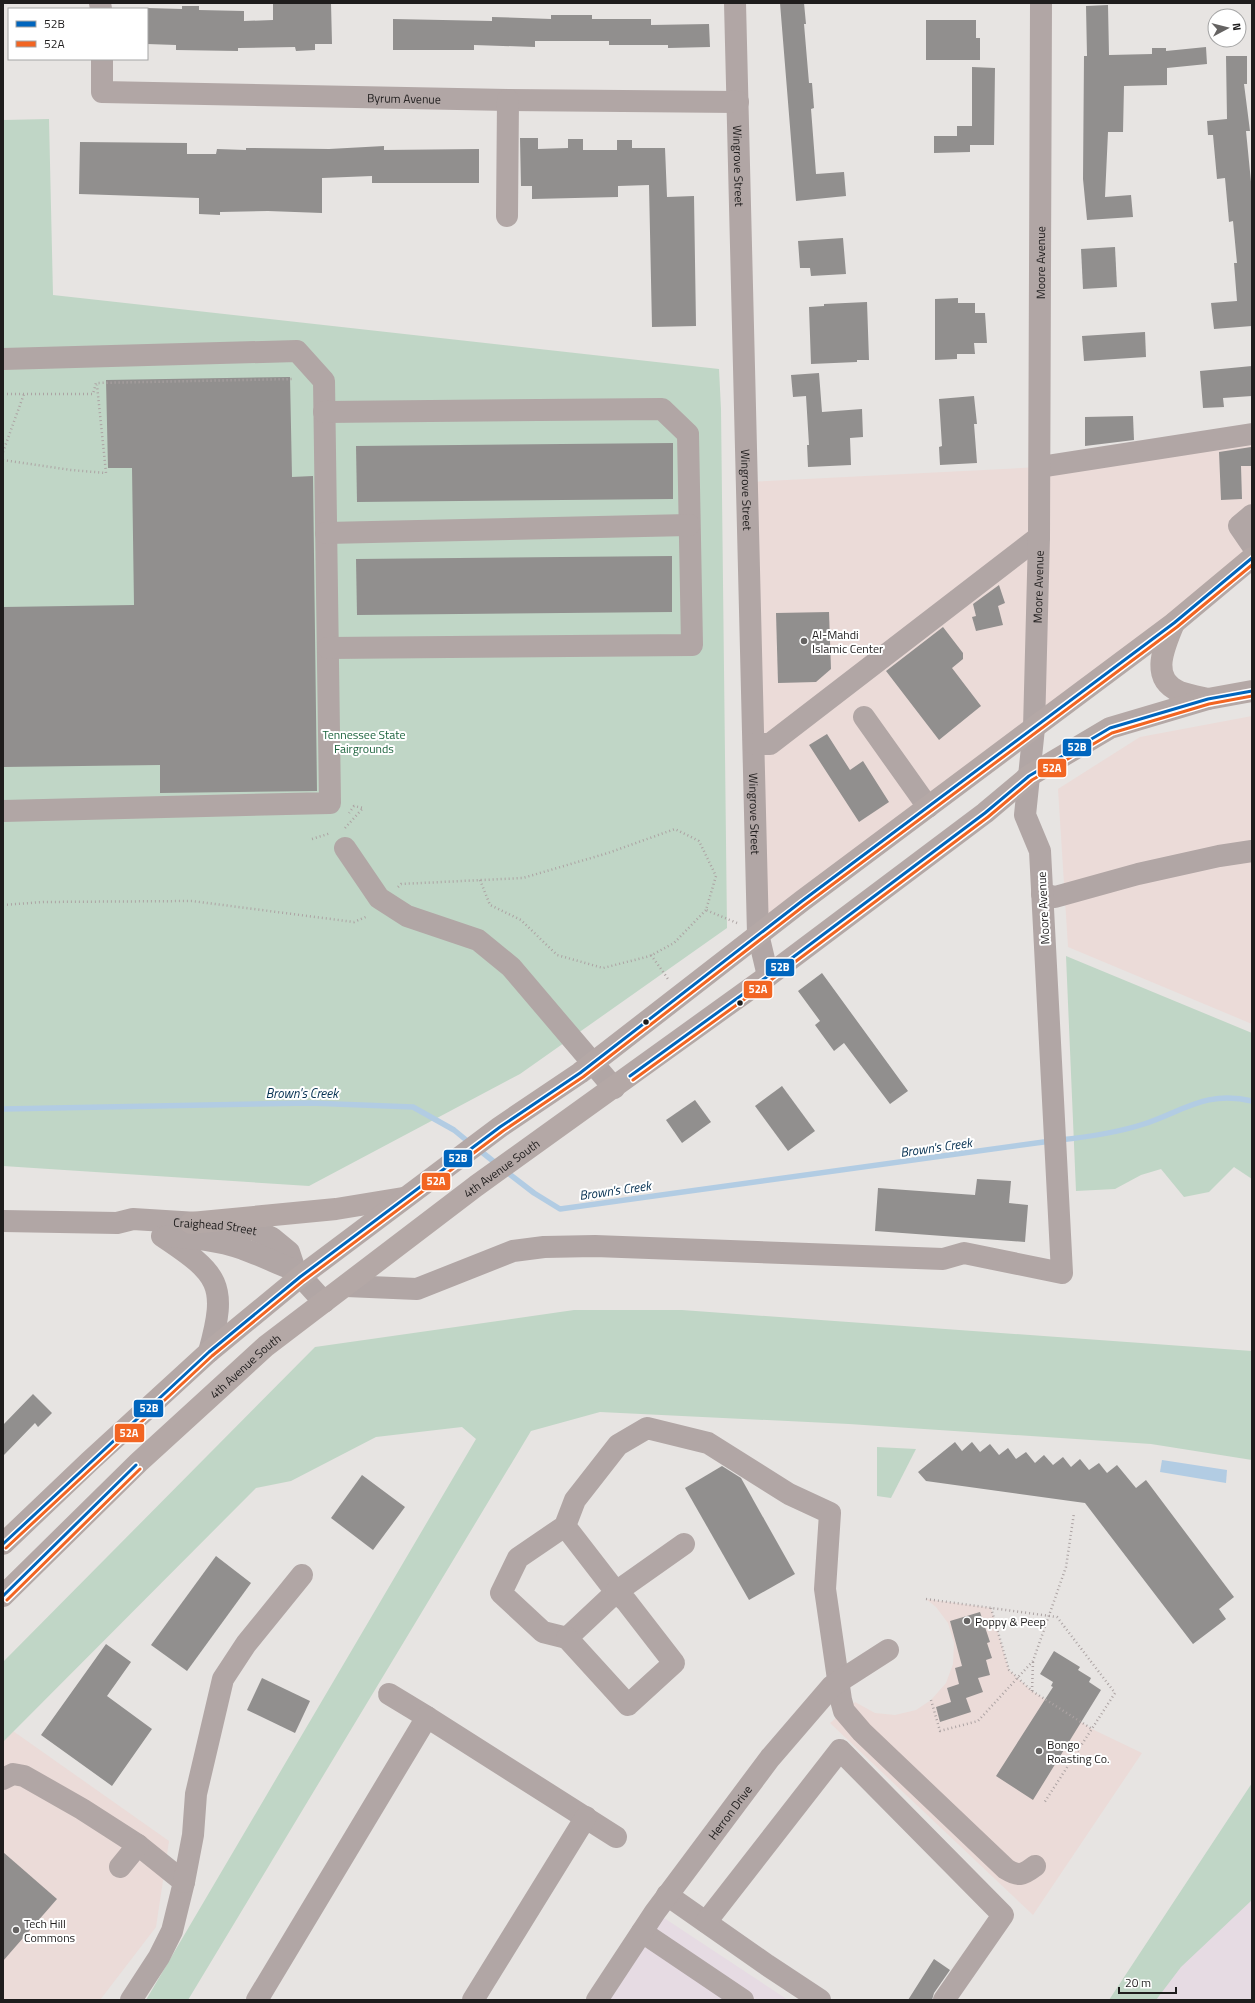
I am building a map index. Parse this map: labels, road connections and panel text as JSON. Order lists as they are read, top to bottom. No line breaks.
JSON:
{"streets":{"main road":["4th Avenue South"],"street":["Byrum Avenue","Wingrove Street","Moore Avenue","Craighead Street","Herron Drive"]},"crossings":[["Byrum Avenue","Wingrove Street"],["Wingrove Street","4th Avenue South"],["Moore Avenue","4th Avenue South"],["4th Avenue South","Craighead Street"]],"water":["Brown's Creek"],"parks":["Tennessee State Fairgrounds"],"places":["Al-Mahdi Islamic Center","Poppy & Peep","Bongo Roasting Co.","Tech Hill Commons"],"lines":["transit line 52B","transit line 52A"],"legend":["52B","52A"],"scale_bar":"20 m","north":"right"}
